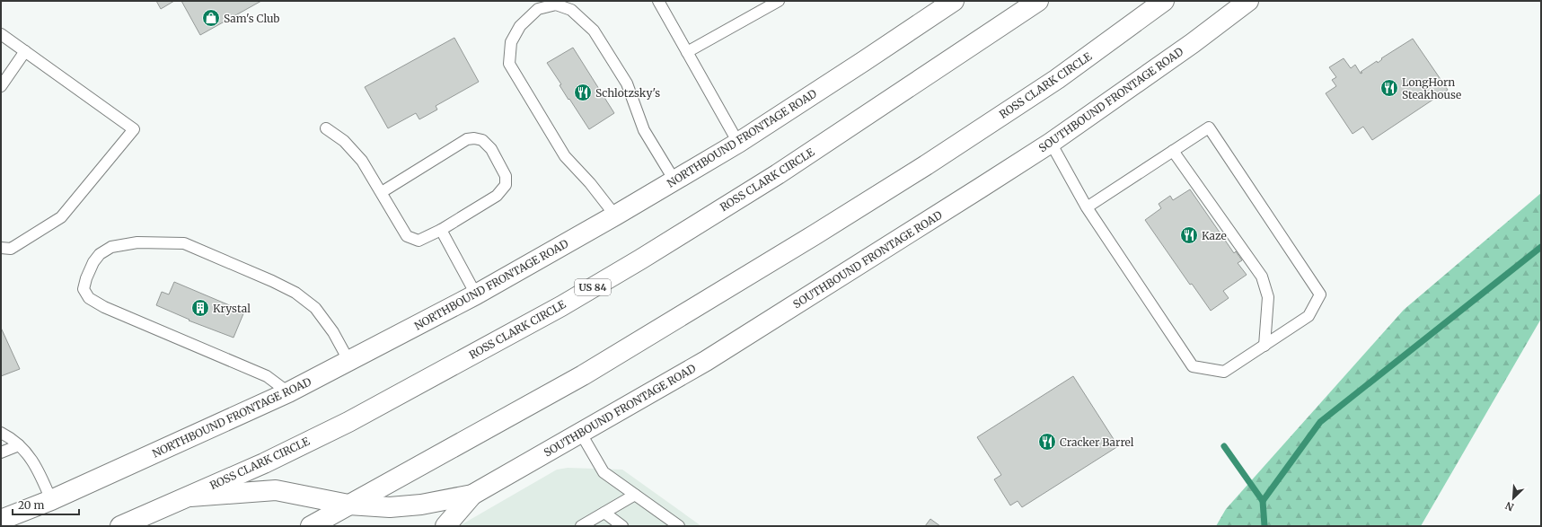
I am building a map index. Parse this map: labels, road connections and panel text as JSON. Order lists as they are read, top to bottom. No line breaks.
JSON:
{"streets":{"main road":["ROSS CLARK CIRCLE","SOUTHBOUND FRONTAGE ROAD","NORTHBOUND FRONTAGE ROAD","US 84"]},"crossings":[["ROSS CLARK CIRCLE","SOUTHBOUND FRONTAGE ROAD"]],"places":{"shop":["Sam's Club"],"restaurant":["LongHorn Steakhouse","Schlotzsky's","Kaze","Cracker Barrel"],"building":["Krystal"]},"scale_bar":"20 m","north":"bottom left"}
